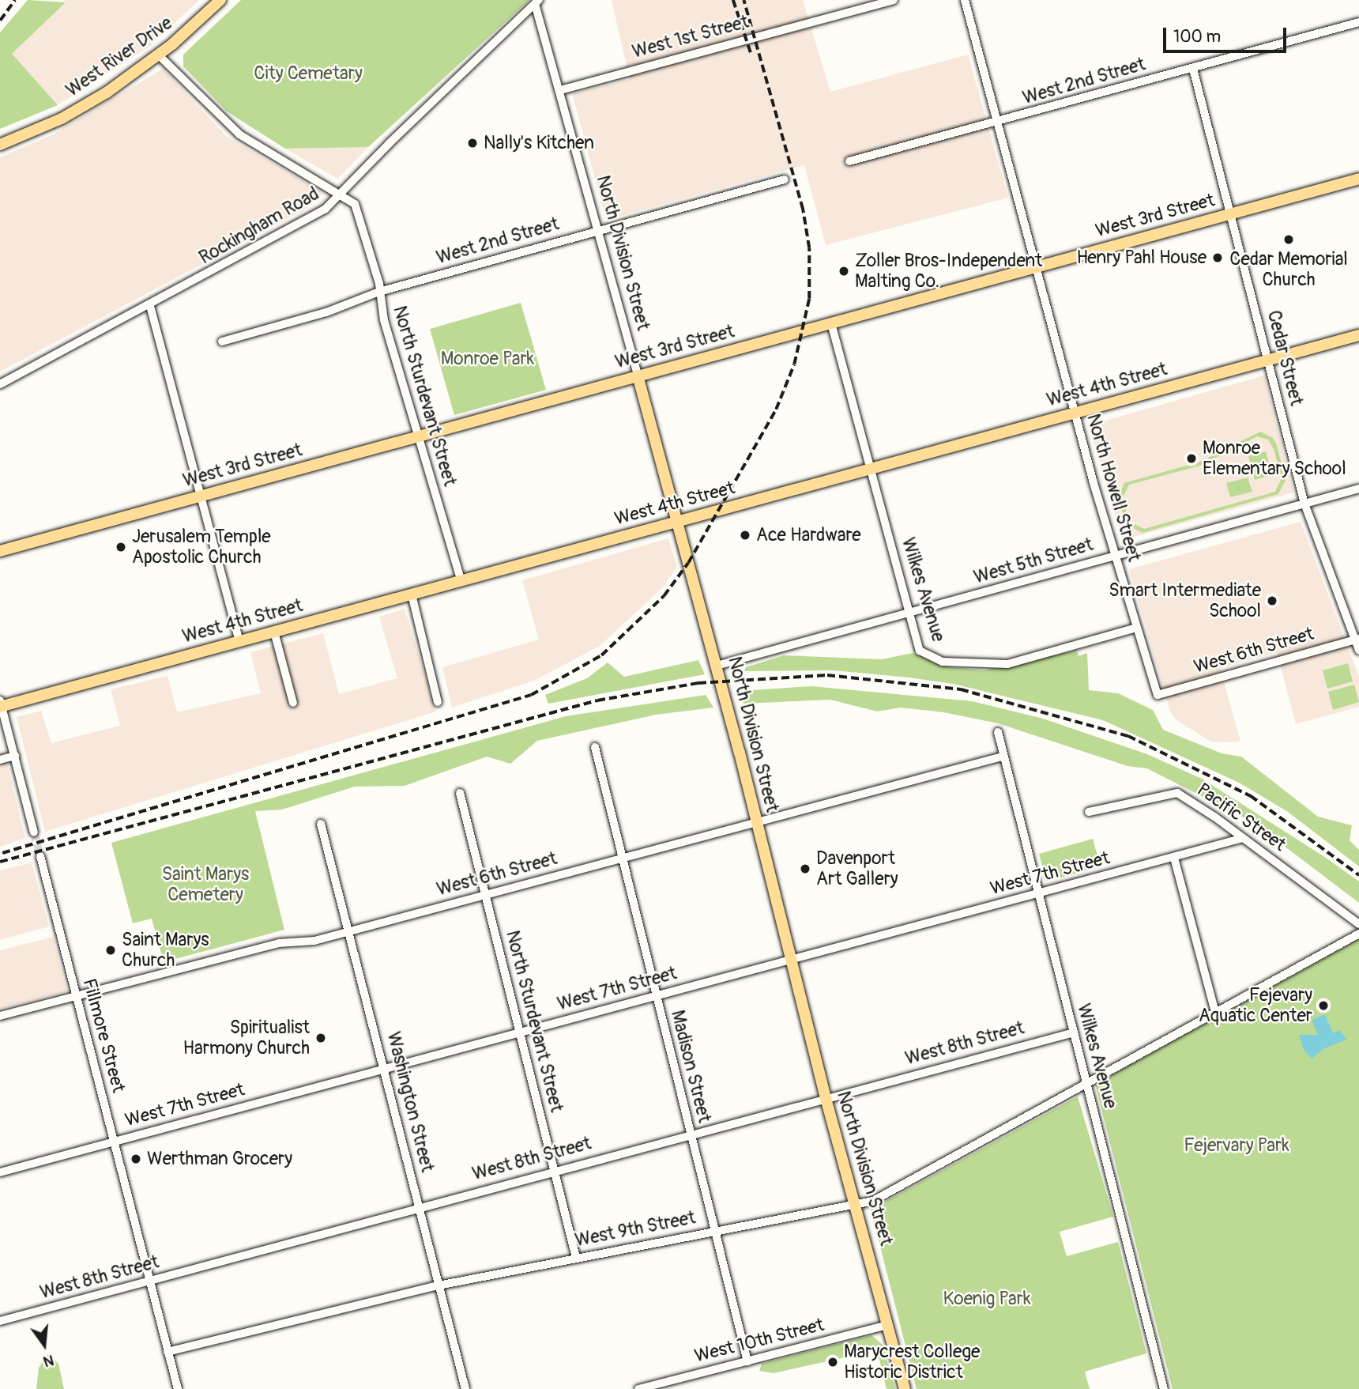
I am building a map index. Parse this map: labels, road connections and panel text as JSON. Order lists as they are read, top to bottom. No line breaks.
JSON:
{"streets":{"main road":["West River Drive","West 3rd Street","North Division Street","West 4th Street"],"street":["West 1st Street","West 2nd Street","Rockingham Road","Cedar Street","North Sturdevant Street","North Howell Street","West 5th Street","Wilkes Avenue","West 6th Street","Pacific Street","West 7th Street","Fillmore Street","West 8th Street","Madison Street","Washington Street","West 9th Street","West 10th Street"]},"crossings":[["West 1st Street","North Division Street"],["West 2nd Street","North Division Street"],["West 2nd Street","Cedar Street"],["West 2nd Street","North Sturdevant Street"],["West 2nd Street","North Howell Street"],["West 3rd Street","North Division Street"],["West 3rd Street","Cedar Street"],["West 3rd Street","North Sturdevant Street"],["West 3rd Street","North Howell Street"],["West 3rd Street","Wilkes Avenue"],["Rockingham Road","North Division Street"],["Rockingham Road","North Sturdevant Street"],["North Division Street","West 4th Street"],["North Division Street","West 5th Street"],["North Division Street","West 6th Street"],["North Division Street","West 7th Street"],["North Division Street","West 8th Street"],["North Division Street","West 9th Street"],["North Division Street","West 10th Street"],["Cedar Street","West 4th Street"],["Cedar Street","West 5th Street"],["Cedar Street","West 6th Street"],["West 4th Street","North Sturdevant Street"],["West 4th Street","North Howell Street"],["West 4th Street","Wilkes Avenue"],["North Sturdevant Street","West 6th Street"],["North Sturdevant Street","West 7th Street"],["North Sturdevant Street","West 8th Street"],["North Sturdevant Street","West 9th Street"],["North Howell Street","West 5th Street"],["North Howell Street","Wilkes Avenue"],["North Howell Street","West 6th Street"],["West 5th Street","Wilkes Avenue"],["Wilkes Avenue","West 6th Street"],["Wilkes Avenue","West 7th Street"],["Wilkes Avenue","West 8th Street"],["Wilkes Avenue","West 9th Street"],["West 6th Street","Fillmore Street"],["West 6th Street","Madison Street"],["West 6th Street","Washington Street"],["Pacific Street","West 7th Street"],["West 7th Street","Fillmore Street"],["West 7th Street","Madison Street"],["West 7th Street","Washington Street"],["Fillmore Street","West 8th Street"],["Fillmore Street","West 9th Street"],["West 8th Street","Madison Street"],["West 8th Street","Washington Street"],["Madison Street","West 9th Street"],["Madison Street","West 10th Street"],["Washington Street","West 9th Street"]],"parks":["City Cemetary","Monroe Park","Saint Marys Cemetery","Fejervary Park","Koenig Park"],"places":["Nally's Kitchen","Cedar Memorial Church","Henry Pahl House","Zoller Bros-Independent Malting Co.","Monroe Elementary School","Ace Hardware","Jerusalem Temple Apostolic Church","Smart Intermediate School","Davenport Art Gallery","Saint Marys Church","Fejevary Aquatic Center","Spiritualist Harmony Church","Werthman Grocery","Marycrest College Historic District"],"scale_bar":"100 m","north":"bottom"}
